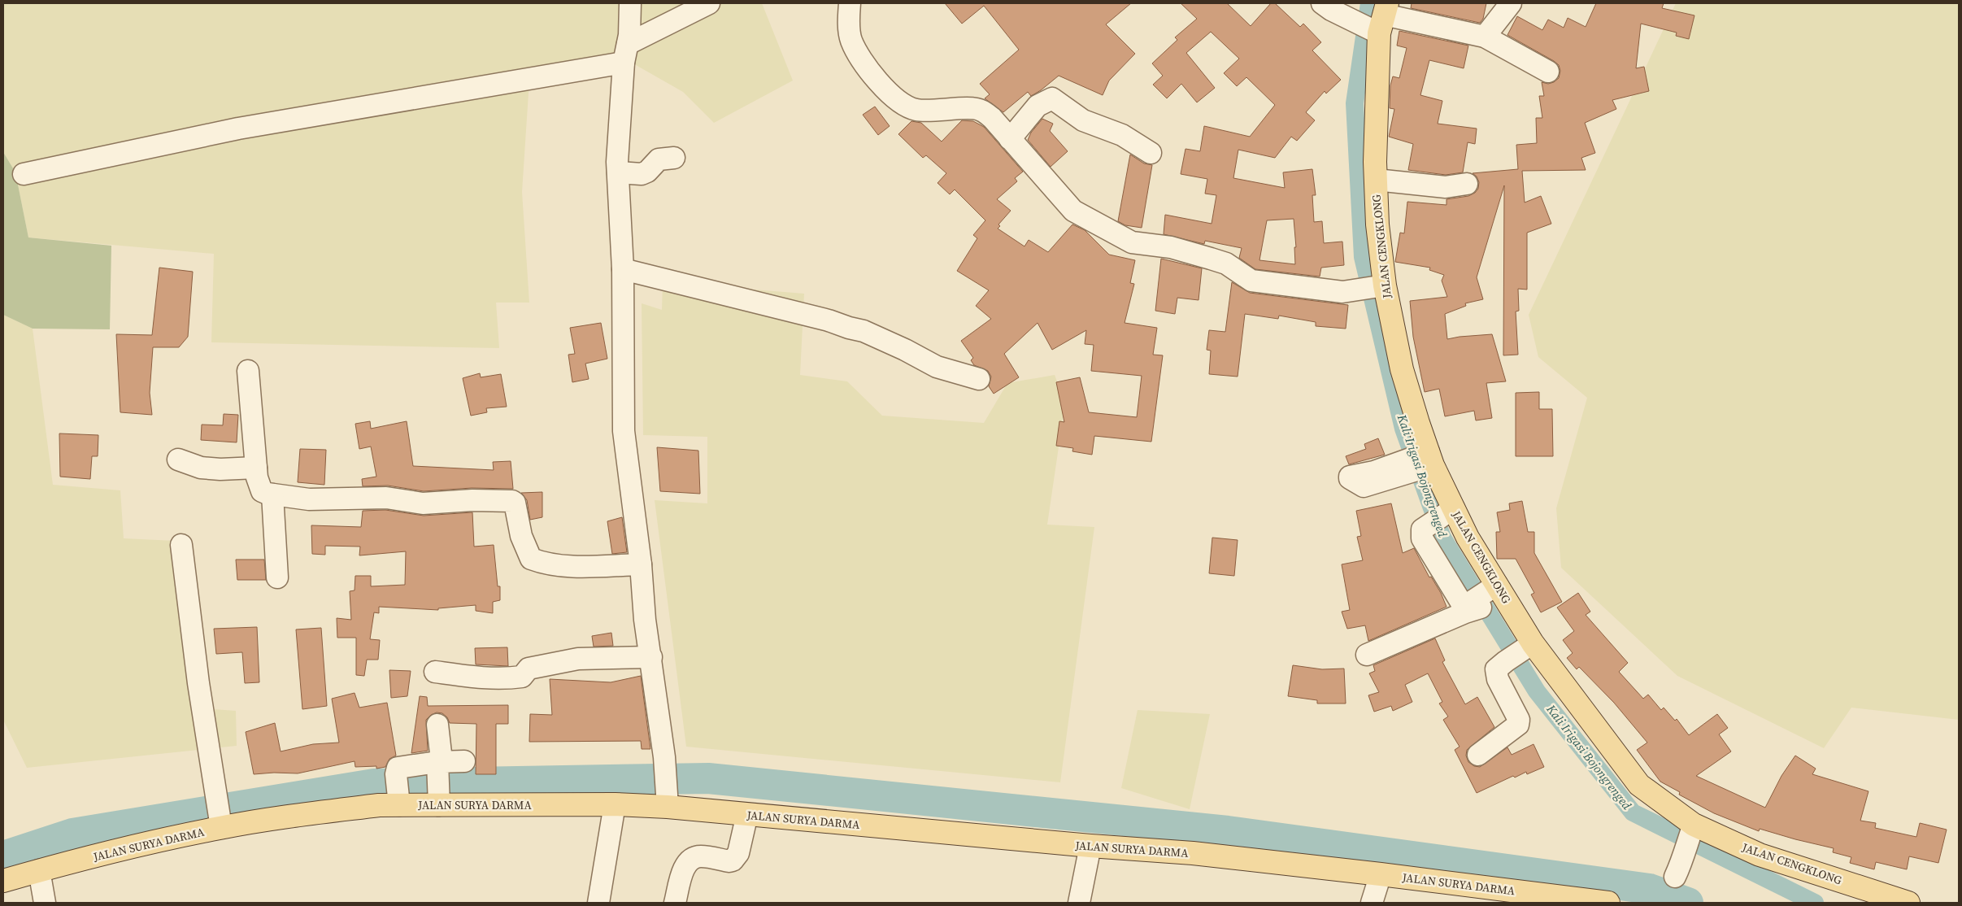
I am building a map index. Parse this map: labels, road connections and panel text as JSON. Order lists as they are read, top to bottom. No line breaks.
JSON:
{"streets":{"main road":["JALAN CENGKLONG","JALAN SURYA DARMA"]},"water":["Kali Irigasi Bojongrenged"]}
